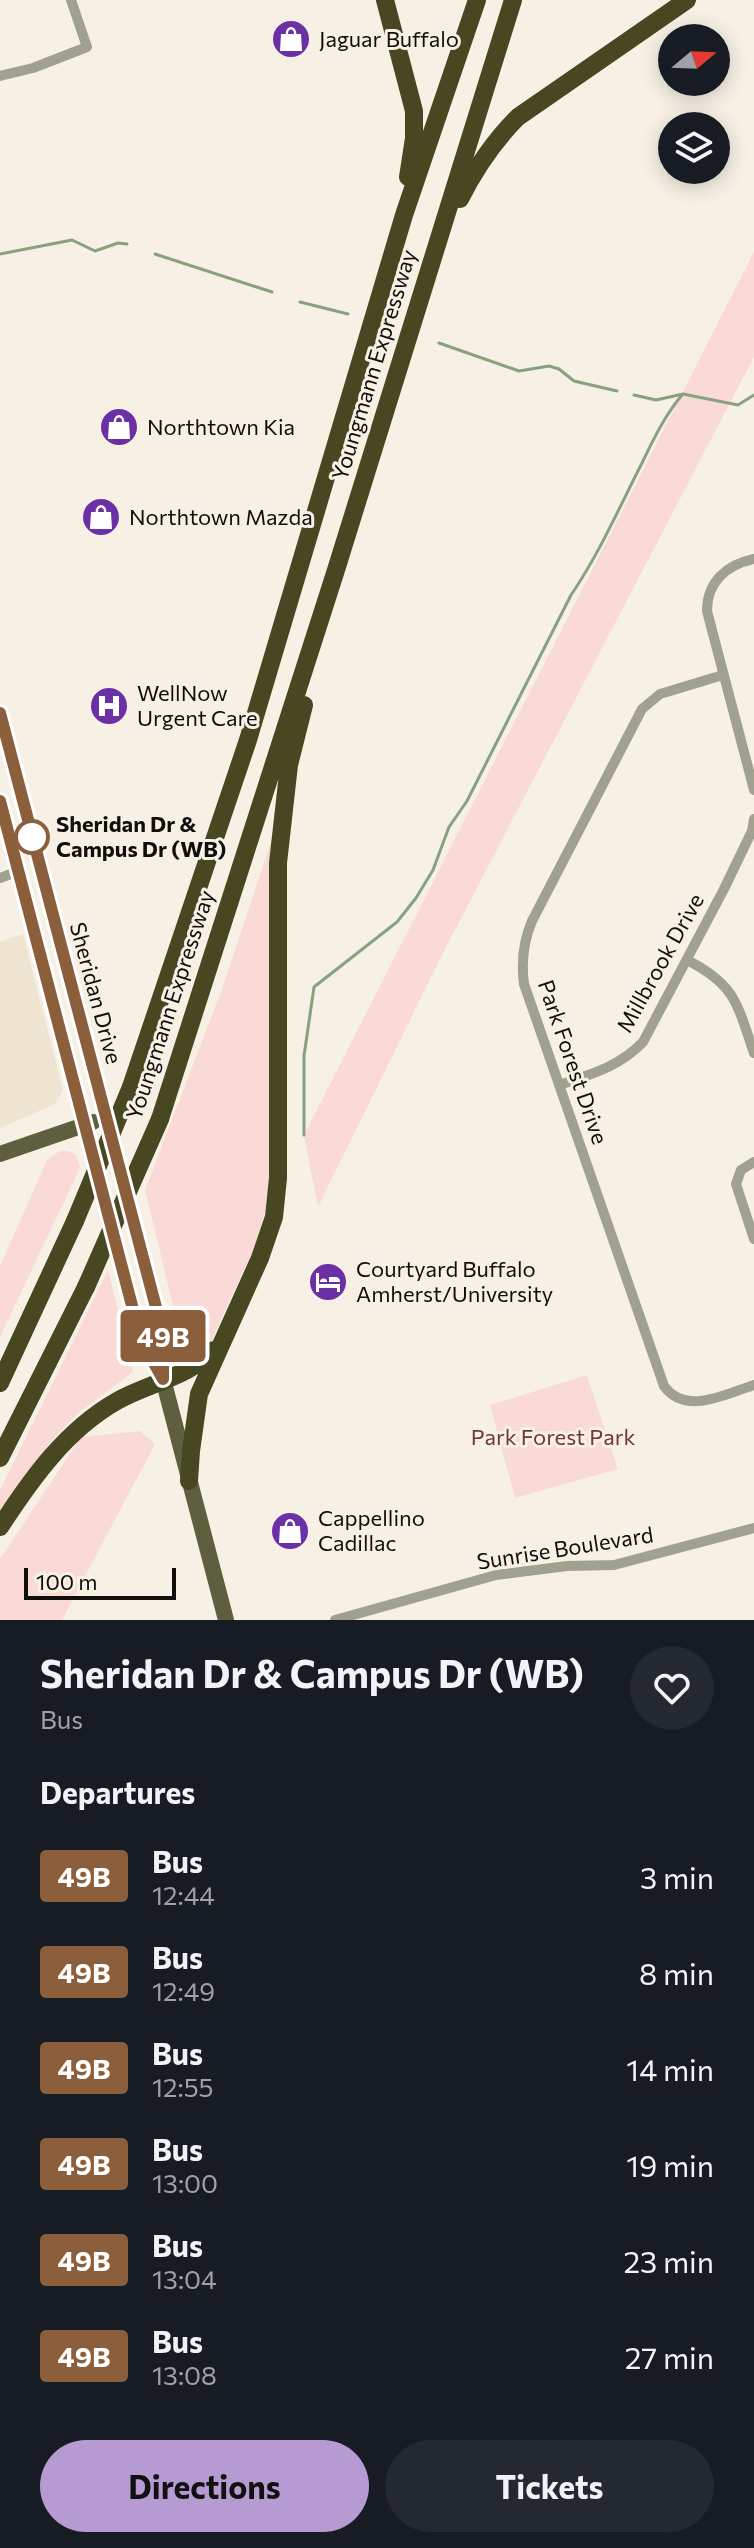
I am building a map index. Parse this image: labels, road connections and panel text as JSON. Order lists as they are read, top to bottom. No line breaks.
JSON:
{"streets":{"highway":["Youngmann Expressway"],"main road":["Sheridan Drive"],"street":["Millbrook Drive","Park Forest Drive","Sunrise Boulevard"]},"crossings":[["Millbrook Drive","Park Forest Drive"]],"parks":["Park Forest Park"],"places":{"shop":["Jaguar Buffalo","Northtown Kia","Northtown Mazda","Cappellino Cadillac"],"hospital":["WellNow Urgent Care"],"other":["Sheridan Dr & Campus Dr (WB)"],"hotel":["Courtyard Buffalo Amherst/University"]},"lines":["bus line 49B"],"scale_bar":"100 m","north":"right","page":{"on_map":"49B","scale":"100 m","heading":[["Sheridan Dr & Campus Dr (WB)","Bus"],"Departures"],"list":[{"mark":"49B","name":"Bus","note":"12:44","value":"3 min"},{"mark":"49B","name":"Bus","note":"12:49","value":"8 min"},{"mark":"49B","name":"Bus","note":"12:55","value":"14 min"},{"mark":"49B","name":"Bus","note":"13:00","value":"19 min"},{"mark":"49B","name":"Bus","note":"13:04","value":"23 min"},{"mark":"49B","name":"Bus","note":"13:08","value":"27 min"}],"buttons":["Directions","Tickets"]}}
